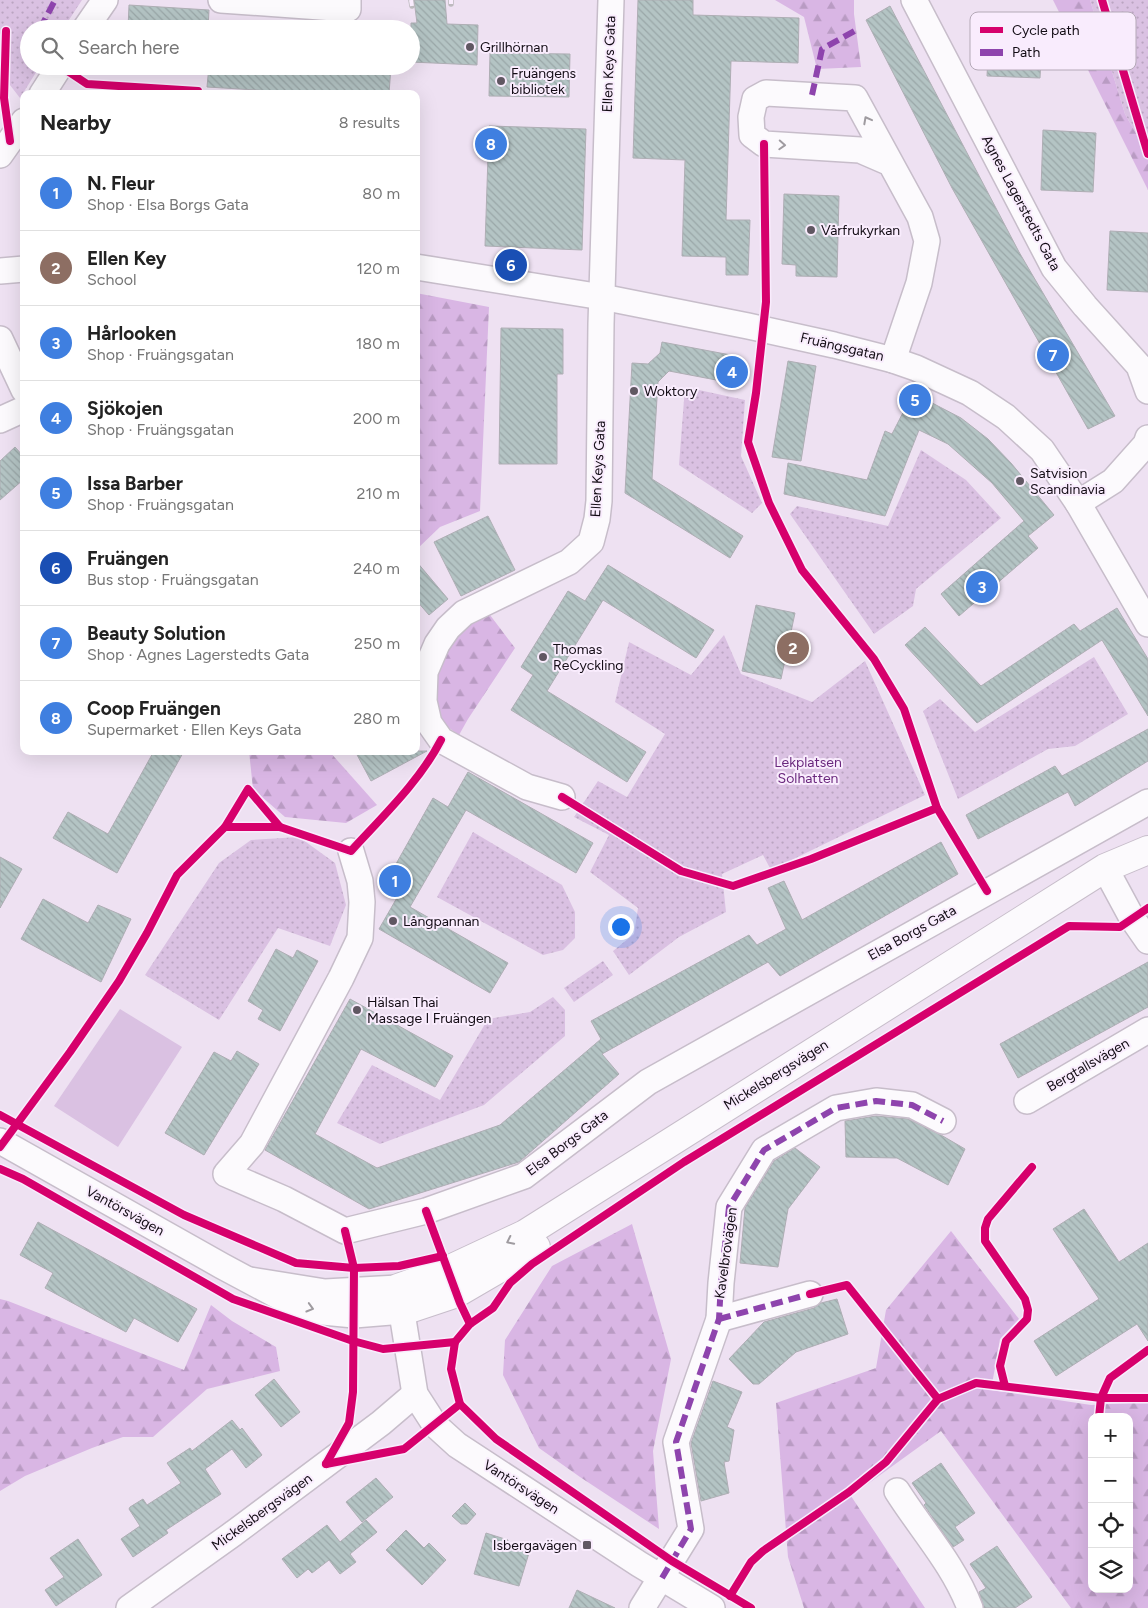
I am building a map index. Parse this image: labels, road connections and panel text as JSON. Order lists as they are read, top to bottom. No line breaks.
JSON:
{"streets":{"main road":["Mickelsbergsvägen"],"street":["Ellen Keys Gata","Agnes Lagerstedts Gata","Fruängsgatan","Elsa Borgs Gata","Bergtallsvägen","Vantörsvägen","Kavelbrovägen"]},"crossings":[["Ellen Keys Gata","Fruängsgatan"],["Mickelsbergsvägen","Vantörsvägen"],["Vantörsvägen","Kavelbrovägen"]],"parks":["Lekplatsen Solhatten"],"places":{"other":["Grillhörnan","Fruängens bibliotek","Vårfrukyrkan","Woktory","Satvision Scandinavia","Thomas ReCyckling","Långpannan","Hälsan Thai Massage I Fruängen"],"transit":["Isbergavägen"]},"legend":["Cycle path","Path"],"page":{"search":"Search here","heading":["Nearby","8 results"],"pins":["8","6","7","4","5","3","2","1"],"list":[{"mark":"1","name":"N. Fleur","note":"Shop · Elsa Borgs Gata","value":"80 m"},{"mark":"2","name":"Ellen Key","note":"School","value":"120 m"},{"mark":"3","name":"Hårlooken","note":"Shop · Fruängsgatan","value":"180 m"},{"mark":"4","name":"Sjökojen","note":"Shop · Fruängsgatan","value":"200 m"},{"mark":"5","name":"Issa Barber","note":"Shop · Fruängsgatan","value":"210 m"},{"mark":"6","name":"Fruängen","note":"Bus stop · Fruängsgatan","value":"240 m"},{"mark":"7","name":"Beauty Solution","note":"Shop · Agnes Lagerstedts Gata","value":"250 m"},{"mark":"8","name":"Coop Fruängen","note":"Supermarket · Ellen Keys Gata","value":"280 m"}],"map_buttons":["+","−"]}}
